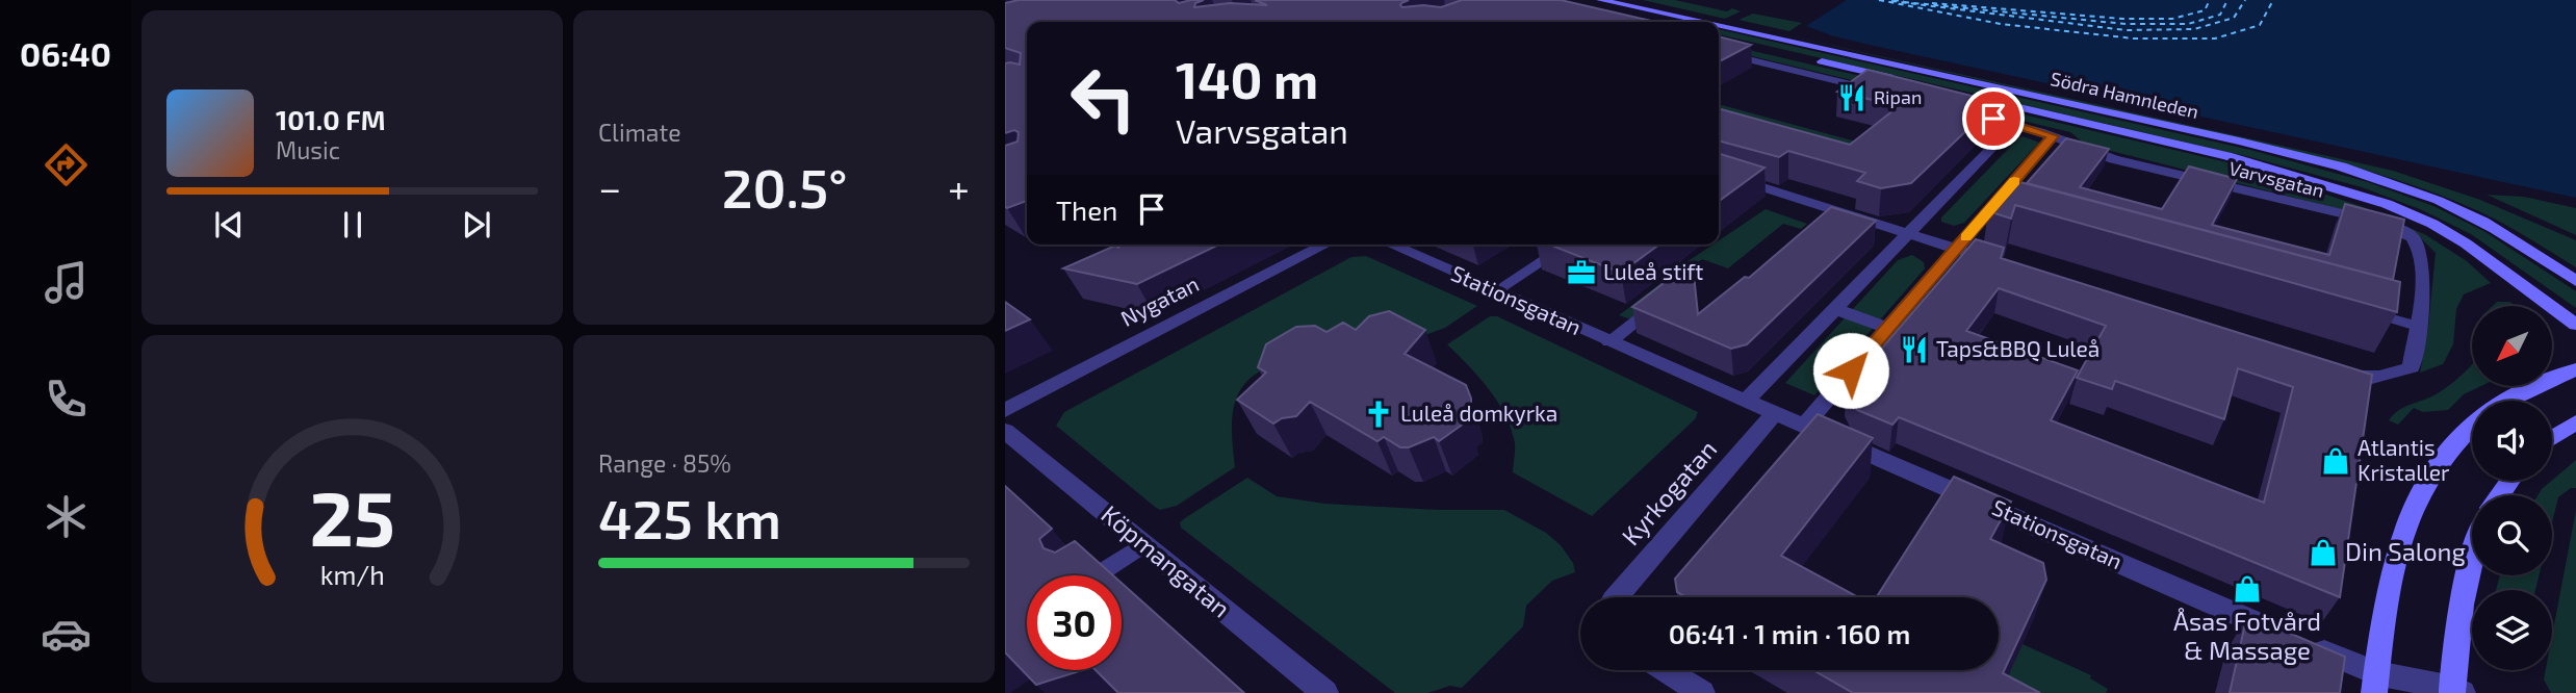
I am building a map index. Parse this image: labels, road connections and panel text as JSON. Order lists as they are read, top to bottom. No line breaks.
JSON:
{"streets":{"main road":["Södra Hamnleden"],"street":["Varvsgatan","Stationsgatan","Nygatan","Kyrkogatan","Köpmangatan"]},"crossings":[["Stationsgatan","Kyrkogatan"]],"places":{"restaurant":["Ripan","Taps&BBQ Luleå"],"office":["Luleå stift"],"church":["Luleå domkyrka"],"shop":["Atlantis Kristaller","Din Salong","Åsas Fotvård & Massage"]},"north":"bottom left","page":{"tabs":"06:40","tile":["Climate",["Range · 85%","425 km"]],"turn":["140 m","Varvsgatan"],"song":["101.0 FM","Music"],"heat":["−","20.5°","+"],"then":"Then","limit":"30","trip":"06:41 · 1 min · 160 m","gauge":["25","km/h"]}}
